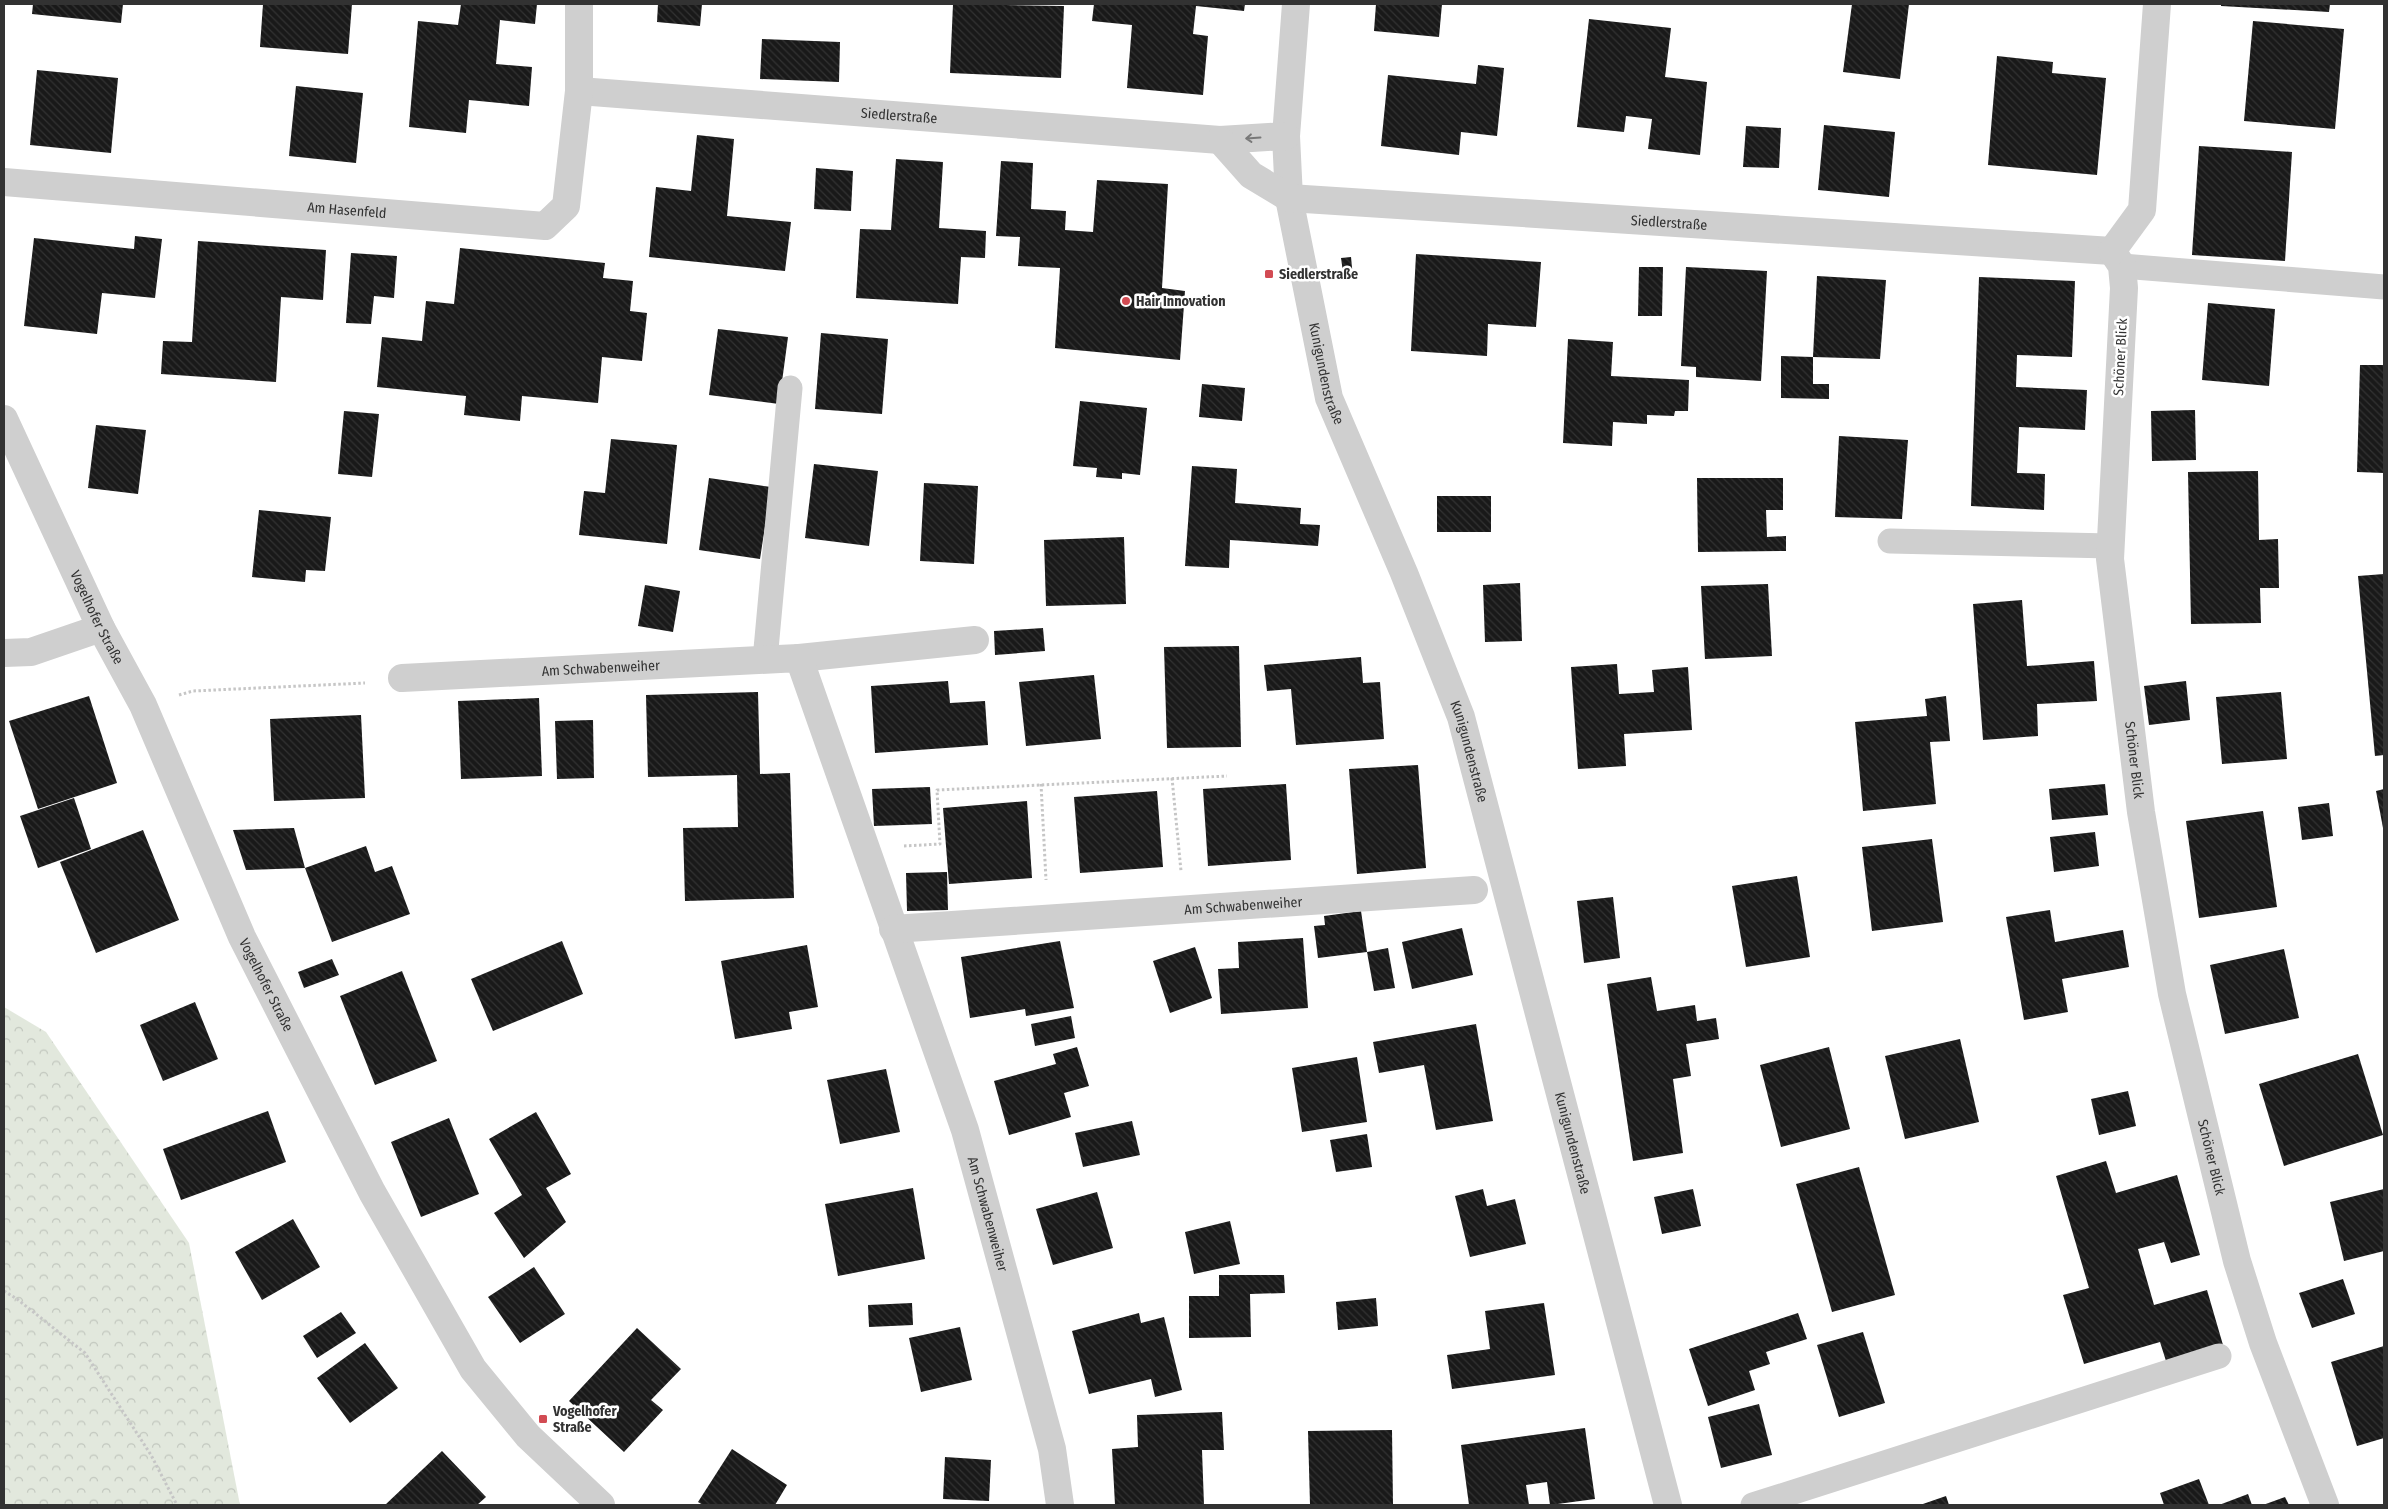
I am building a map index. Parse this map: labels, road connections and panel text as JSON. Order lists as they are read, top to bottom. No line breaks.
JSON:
{"streets":{"street":["Siedlerstraße","Am Hasenfeld","Schöner Blick","Kunigundenstraße","Vogelhofer Straße","Am Schwabenweiher"]},"crossings":[["Siedlerstraße","Am Hasenfeld"],["Siedlerstraße","Schöner Blick"],["Siedlerstraße","Kunigundenstraße"]],"places":{"transit":["Siedlerstraße","Vogelhofer Straße"],"other":["Hair Innovation"]}}
